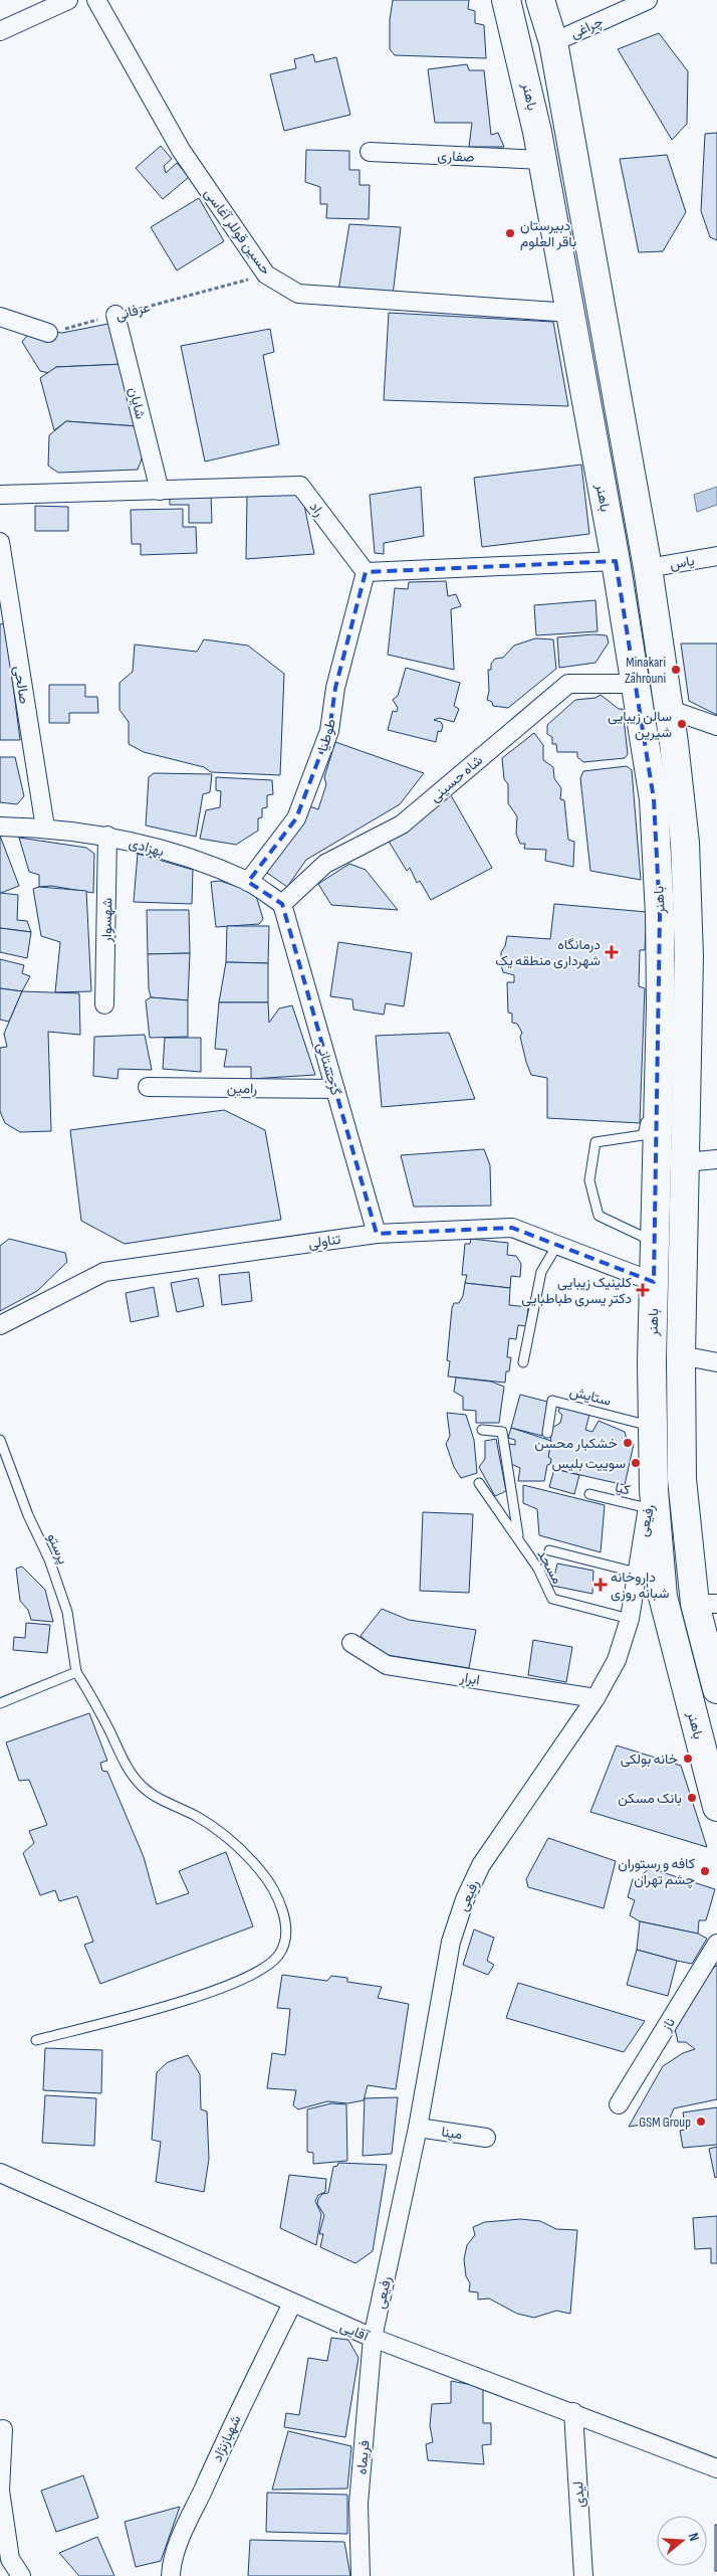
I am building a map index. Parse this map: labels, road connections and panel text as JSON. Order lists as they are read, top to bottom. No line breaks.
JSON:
{"streets":{"main road":["باهنر"],"street":["چراغی","صفاری","حسین قوللر آغاسی","شایان","راد","یاس","صالحی","طوطیا","شاه حسینی","بهزادی","شهسوار","گرجستانی","رامین","تناولی","رفیعی","ابرار","ناز","مینا","آقایی","شهبازنژاد","فریماه","لیدی"],"lane":["ستایش","کیا","پرستو","مسجد"],"path":["عرفانی"]},"crossings":[["چراغی","باهنر"],["باهنر","صفاری"],["باهنر","حسین قوللر آغاسی"],["باهنر","یاس"],["باهنر","شاه حسینی"],["باهنر","تناولی"],["باهنر","ستایش"],["باهنر","کیا"],["باهنر","رفیعی"],["حسین قوللر آغاسی","عرفانی"],["عرفانی","شایان"],["شایان","راد"],["راد","طوطیا"],["صالحی","بهزادی"],["طوطیا","بهزادی"],["شاه حسینی","بهزادی"],["شاه حسینی","گرجستانی"],["بهزادی","شهسوار"],["بهزادی","گرجستانی"],["گرجستانی","رامین"],["گرجستانی","تناولی"],["کیا","رفیعی"],["رفیعی","مسجد"],["رفیعی","ابرار"],["رفیعی","مینا"],["رفیعی","آقایی"],["رفیعی","فریماه"],["آقایی","شهبازنژاد"],["آقایی","فریماه"],["آقایی","لیدی"]],"places":{"other":["دبیرستان باقر العلوم","Minakari Zahrouni","سالن زیبایی شیرین","خشکبار محسن","سوییت بلیس","خانه بولکی","بانک مسکن","کافه و رستوران چشم تهران","GSM Group"],"health":["درمانگاه شهرداری منطقه یک","کلینیک زیبایی دکتر یسری طباطبایی","داروخانه شبانه روزی"]},"north":"right"}
